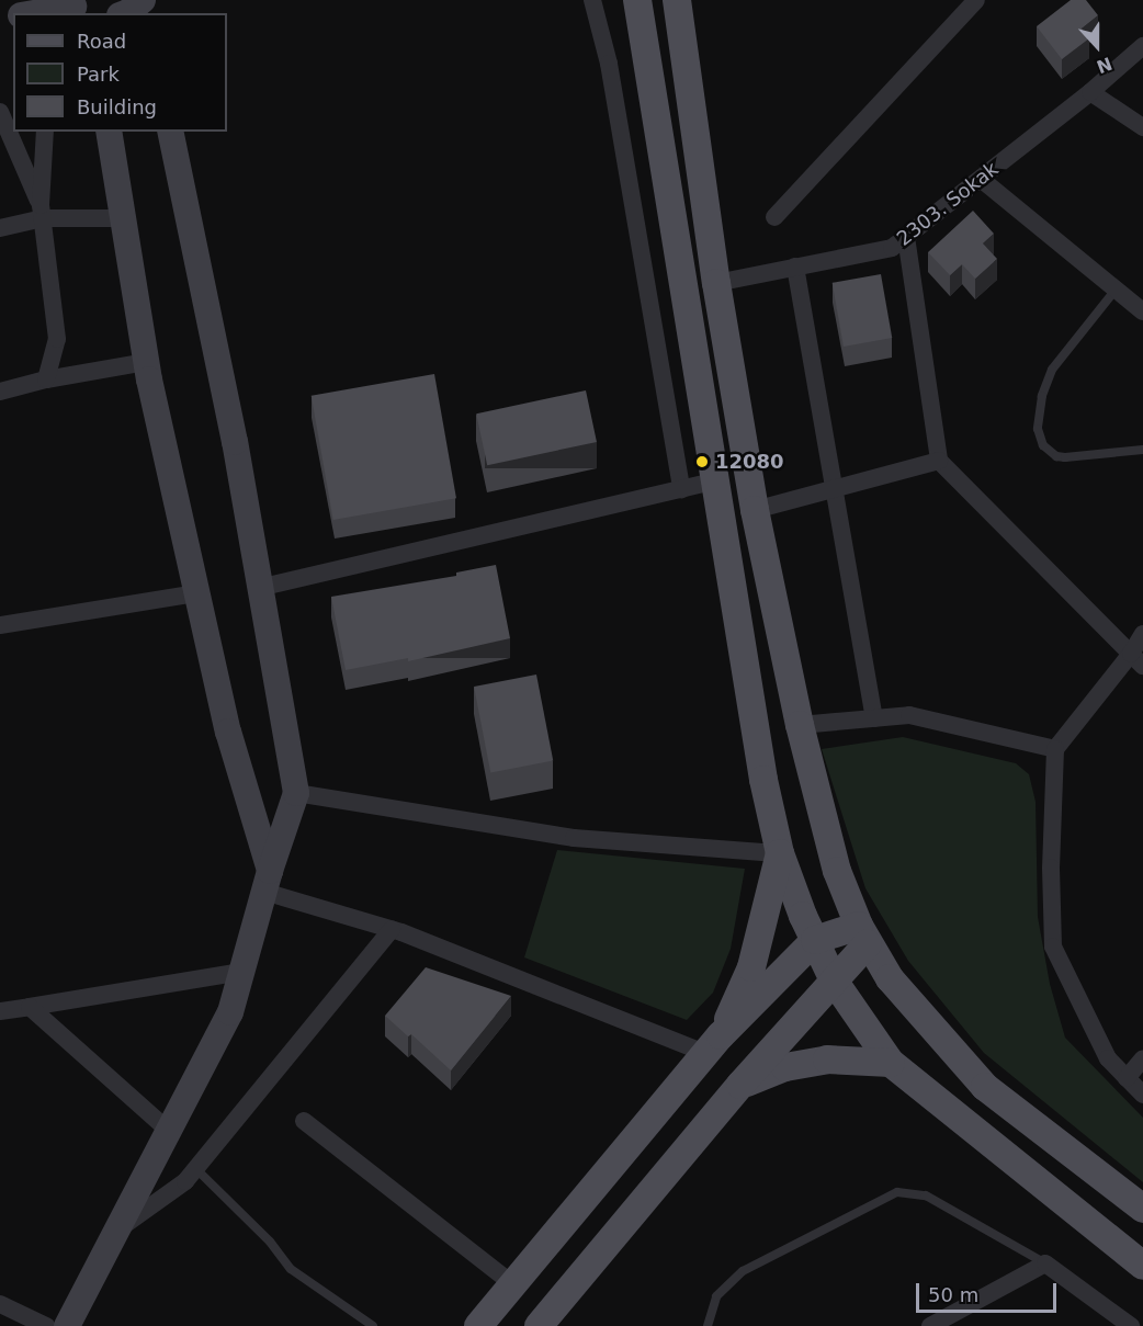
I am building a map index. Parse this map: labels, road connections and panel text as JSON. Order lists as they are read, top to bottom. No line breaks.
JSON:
{"streets":{"street":["2303. Sokak"]},"places":["12080"],"legend":["Road","Park","Building"],"scale_bar":"50 m","north":"bottom"}
